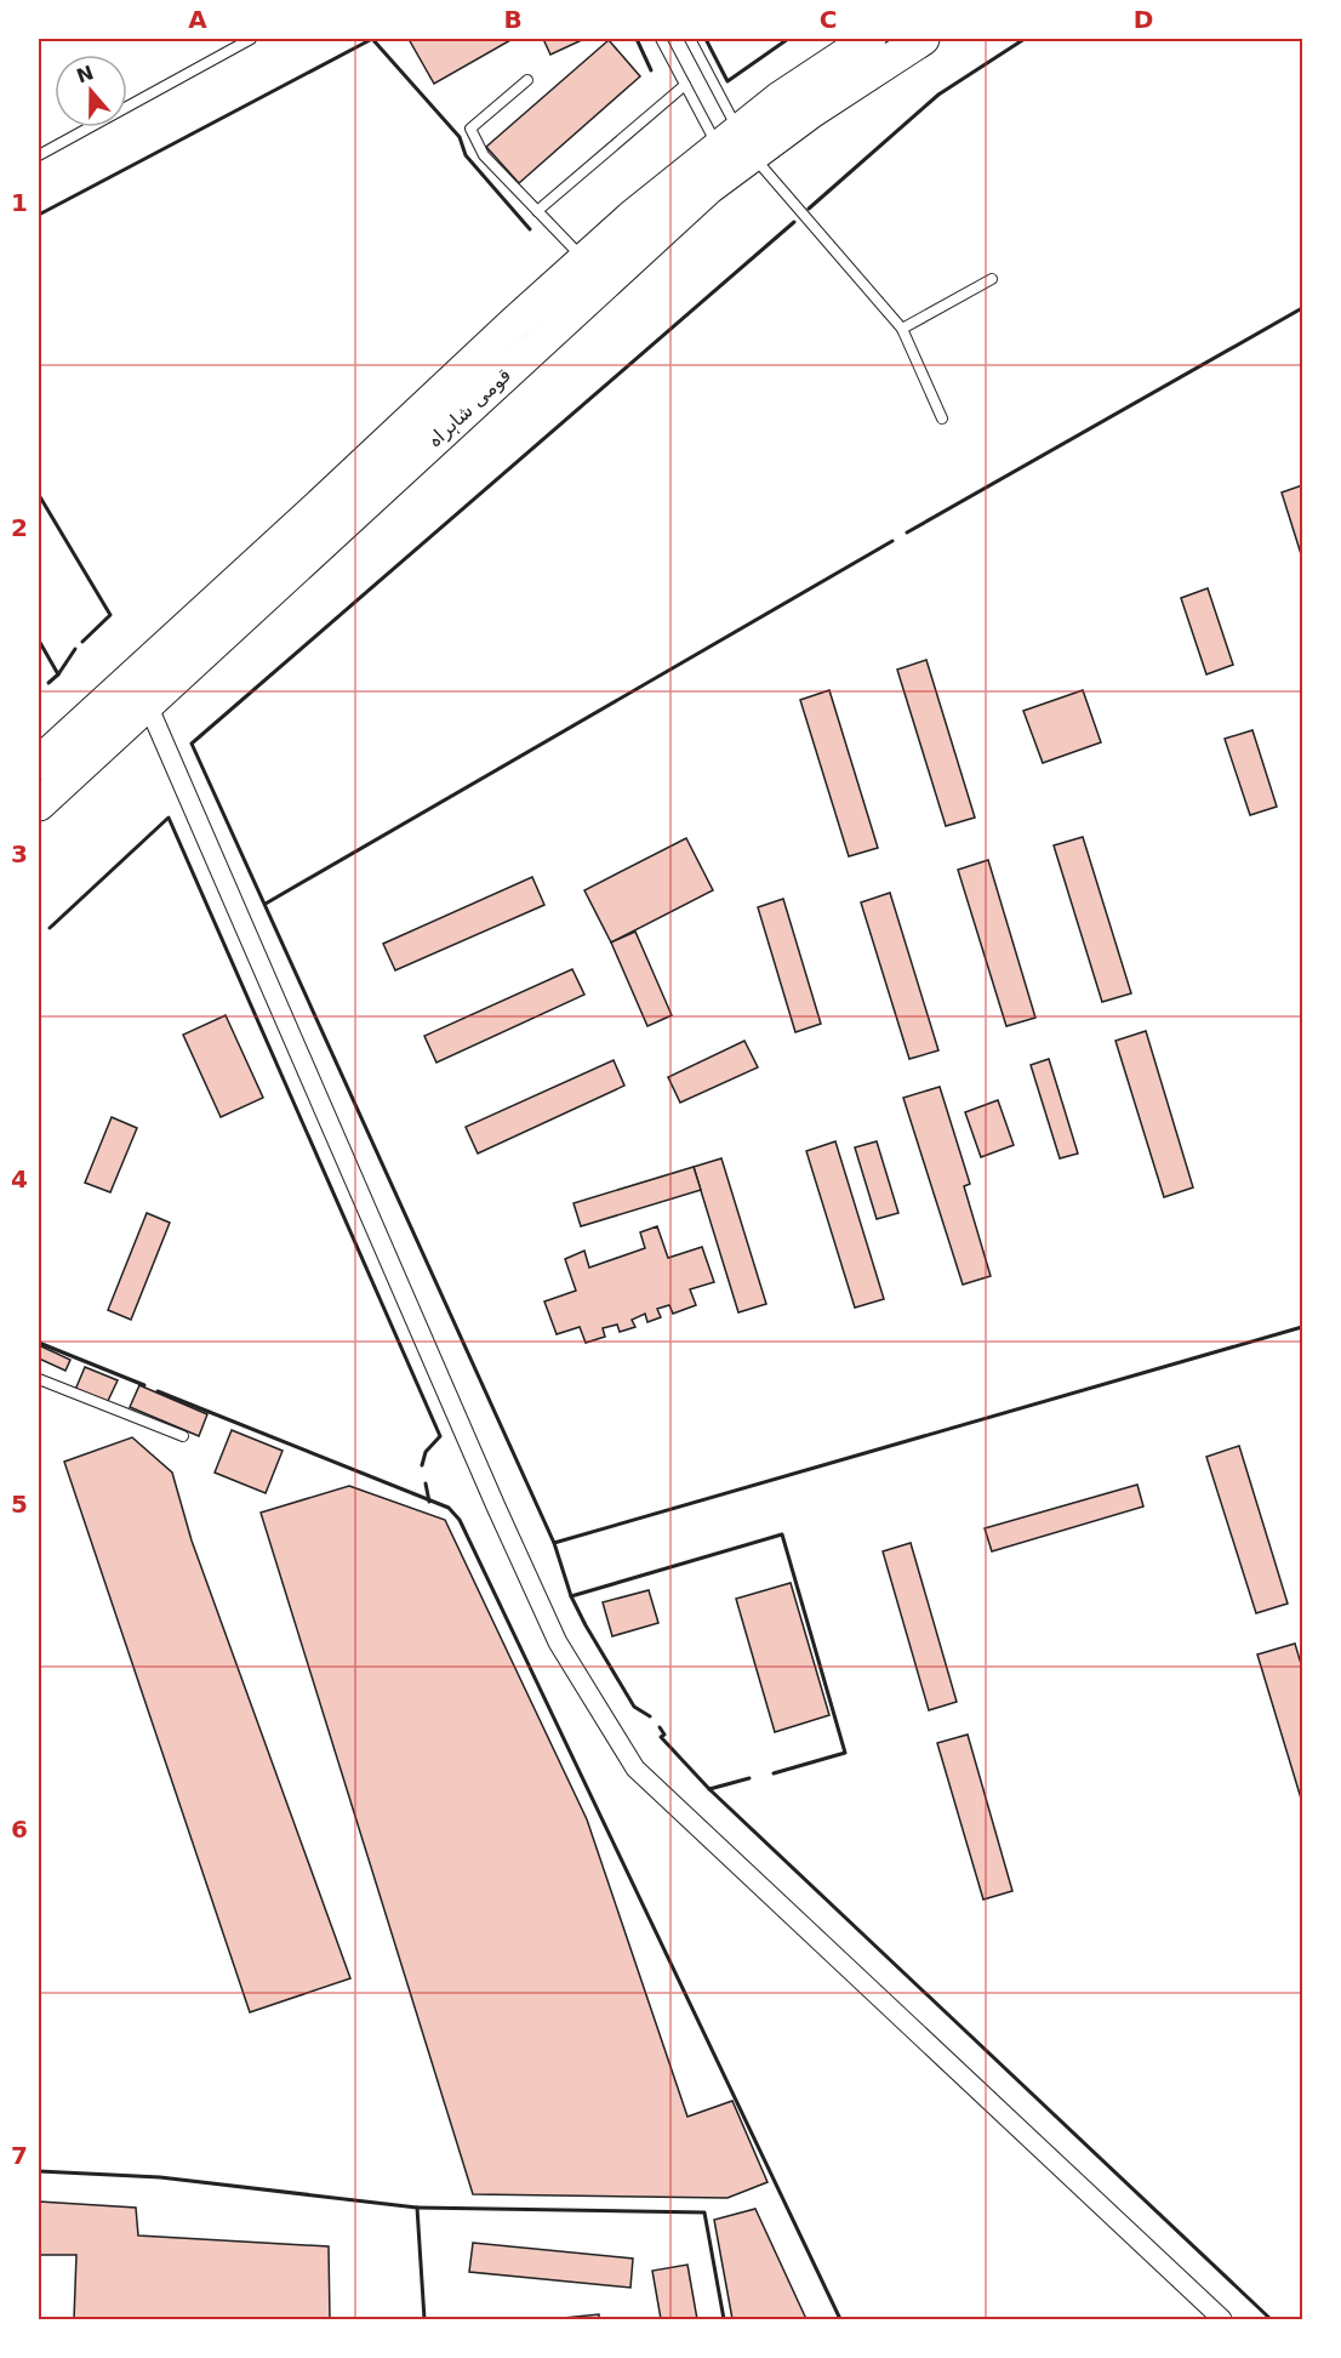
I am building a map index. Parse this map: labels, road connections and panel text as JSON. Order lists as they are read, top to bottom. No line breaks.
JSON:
{"streets":{"highway":["قومی شاہراہ"]},"north":"top","grid":{"columns":["A","B","C","D"],"rows":["1","2","3","4","5","6","7"]}}
